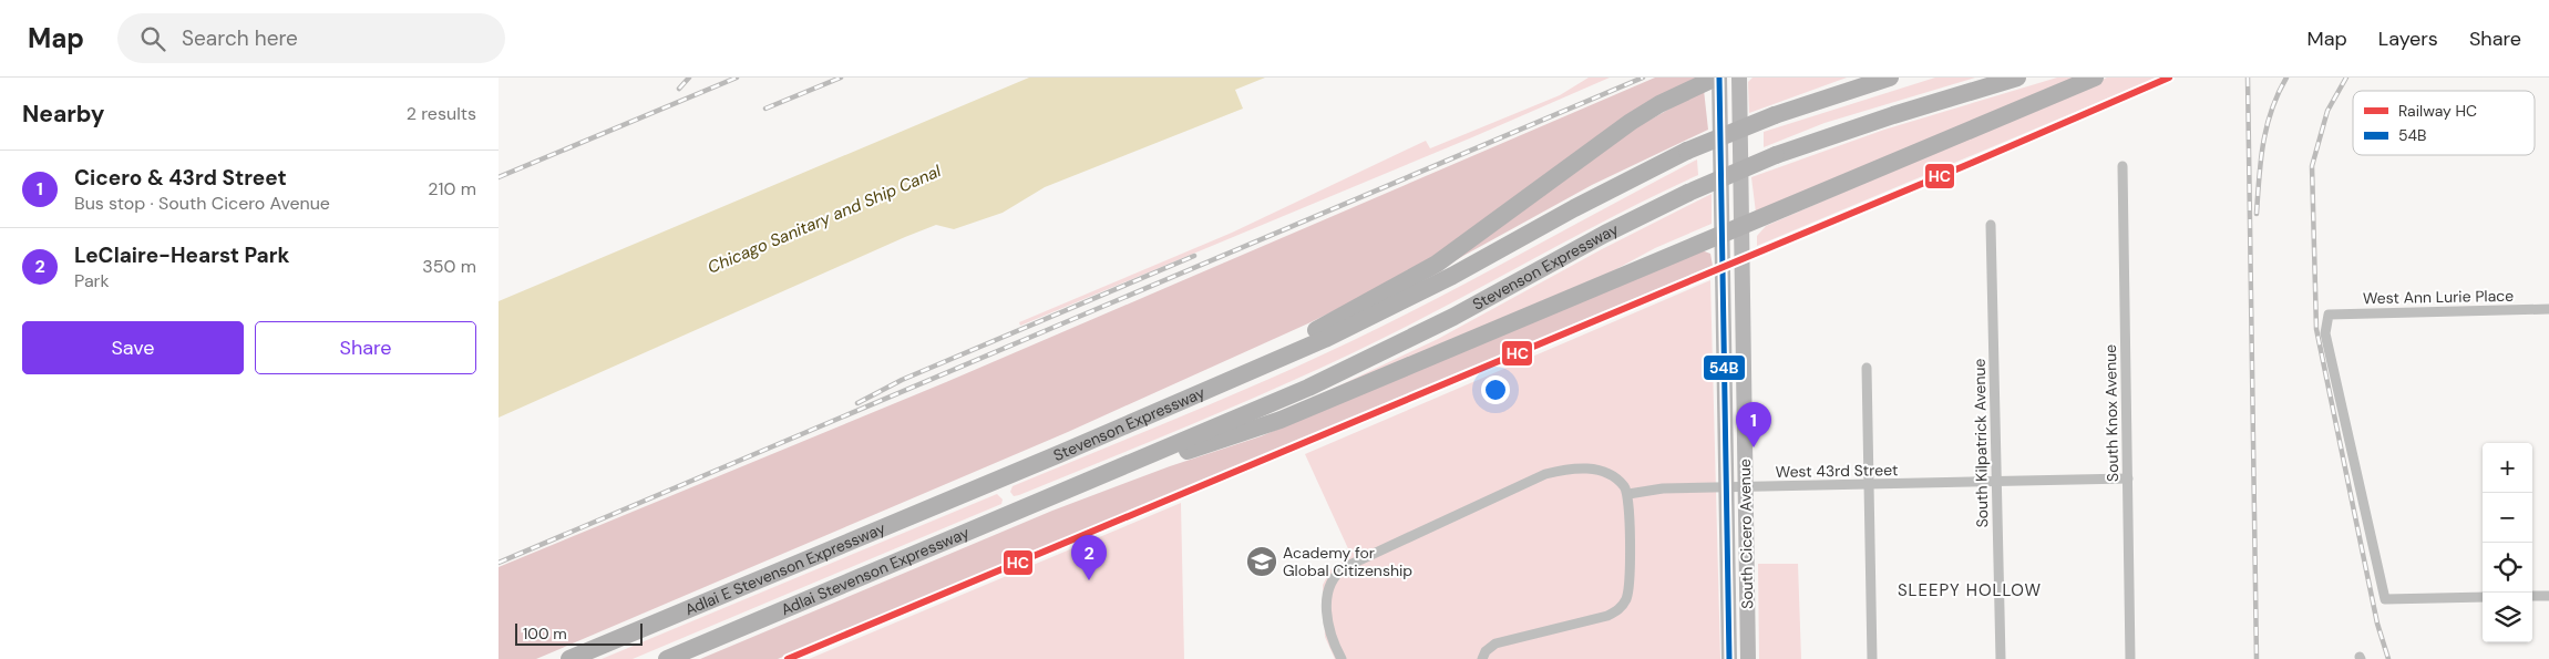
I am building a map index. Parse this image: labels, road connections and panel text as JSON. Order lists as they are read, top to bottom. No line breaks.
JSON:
{"streets":{"highway":["Stevenson Expressway","Adlai E Stevenson Expressway","Adlai Stevenson Expressway"],"main road":["South Cicero Avenue"],"street":["West Ann Lurie Place","South Knox Avenue","South Kilpatrick Avenue","West 43rd Street"]},"crossings":[["Stevenson Expressway","Adlai E Stevenson Expressway"],["Stevenson Expressway","Adlai Stevenson Expressway"],["South Knox Avenue","West 43rd Street"],["South Kilpatrick Avenue","West 43rd Street"],["West 43rd Street","South Cicero Avenue"]],"districts":["SLEEPY HOLLOW"],"water":["Chicago Sanitary and Ship Canal"],"places":{"school or university":["Academy for Global Citizenship"]},"lines":["rail line HC","transit line 54B"],"legend":["Railway HC","54B"],"scale_bar":"100 m","page":{"header":"Map","search":"Search here","nav":["Map","Layers","Share"],"heading":["Nearby","2 results"],"list":[{"mark":"1","name":"Cicero & 43rd Street","note":"Bus stop · South Cicero Avenue","value":"210 m"},{"mark":"2","name":"LeClaire-Hearst Park","note":"Park","value":"350 m"}],"buttons":["Save","Share"],"pins":["1","2"],"map_buttons":["+","−"],"scale":"100 m"}}
